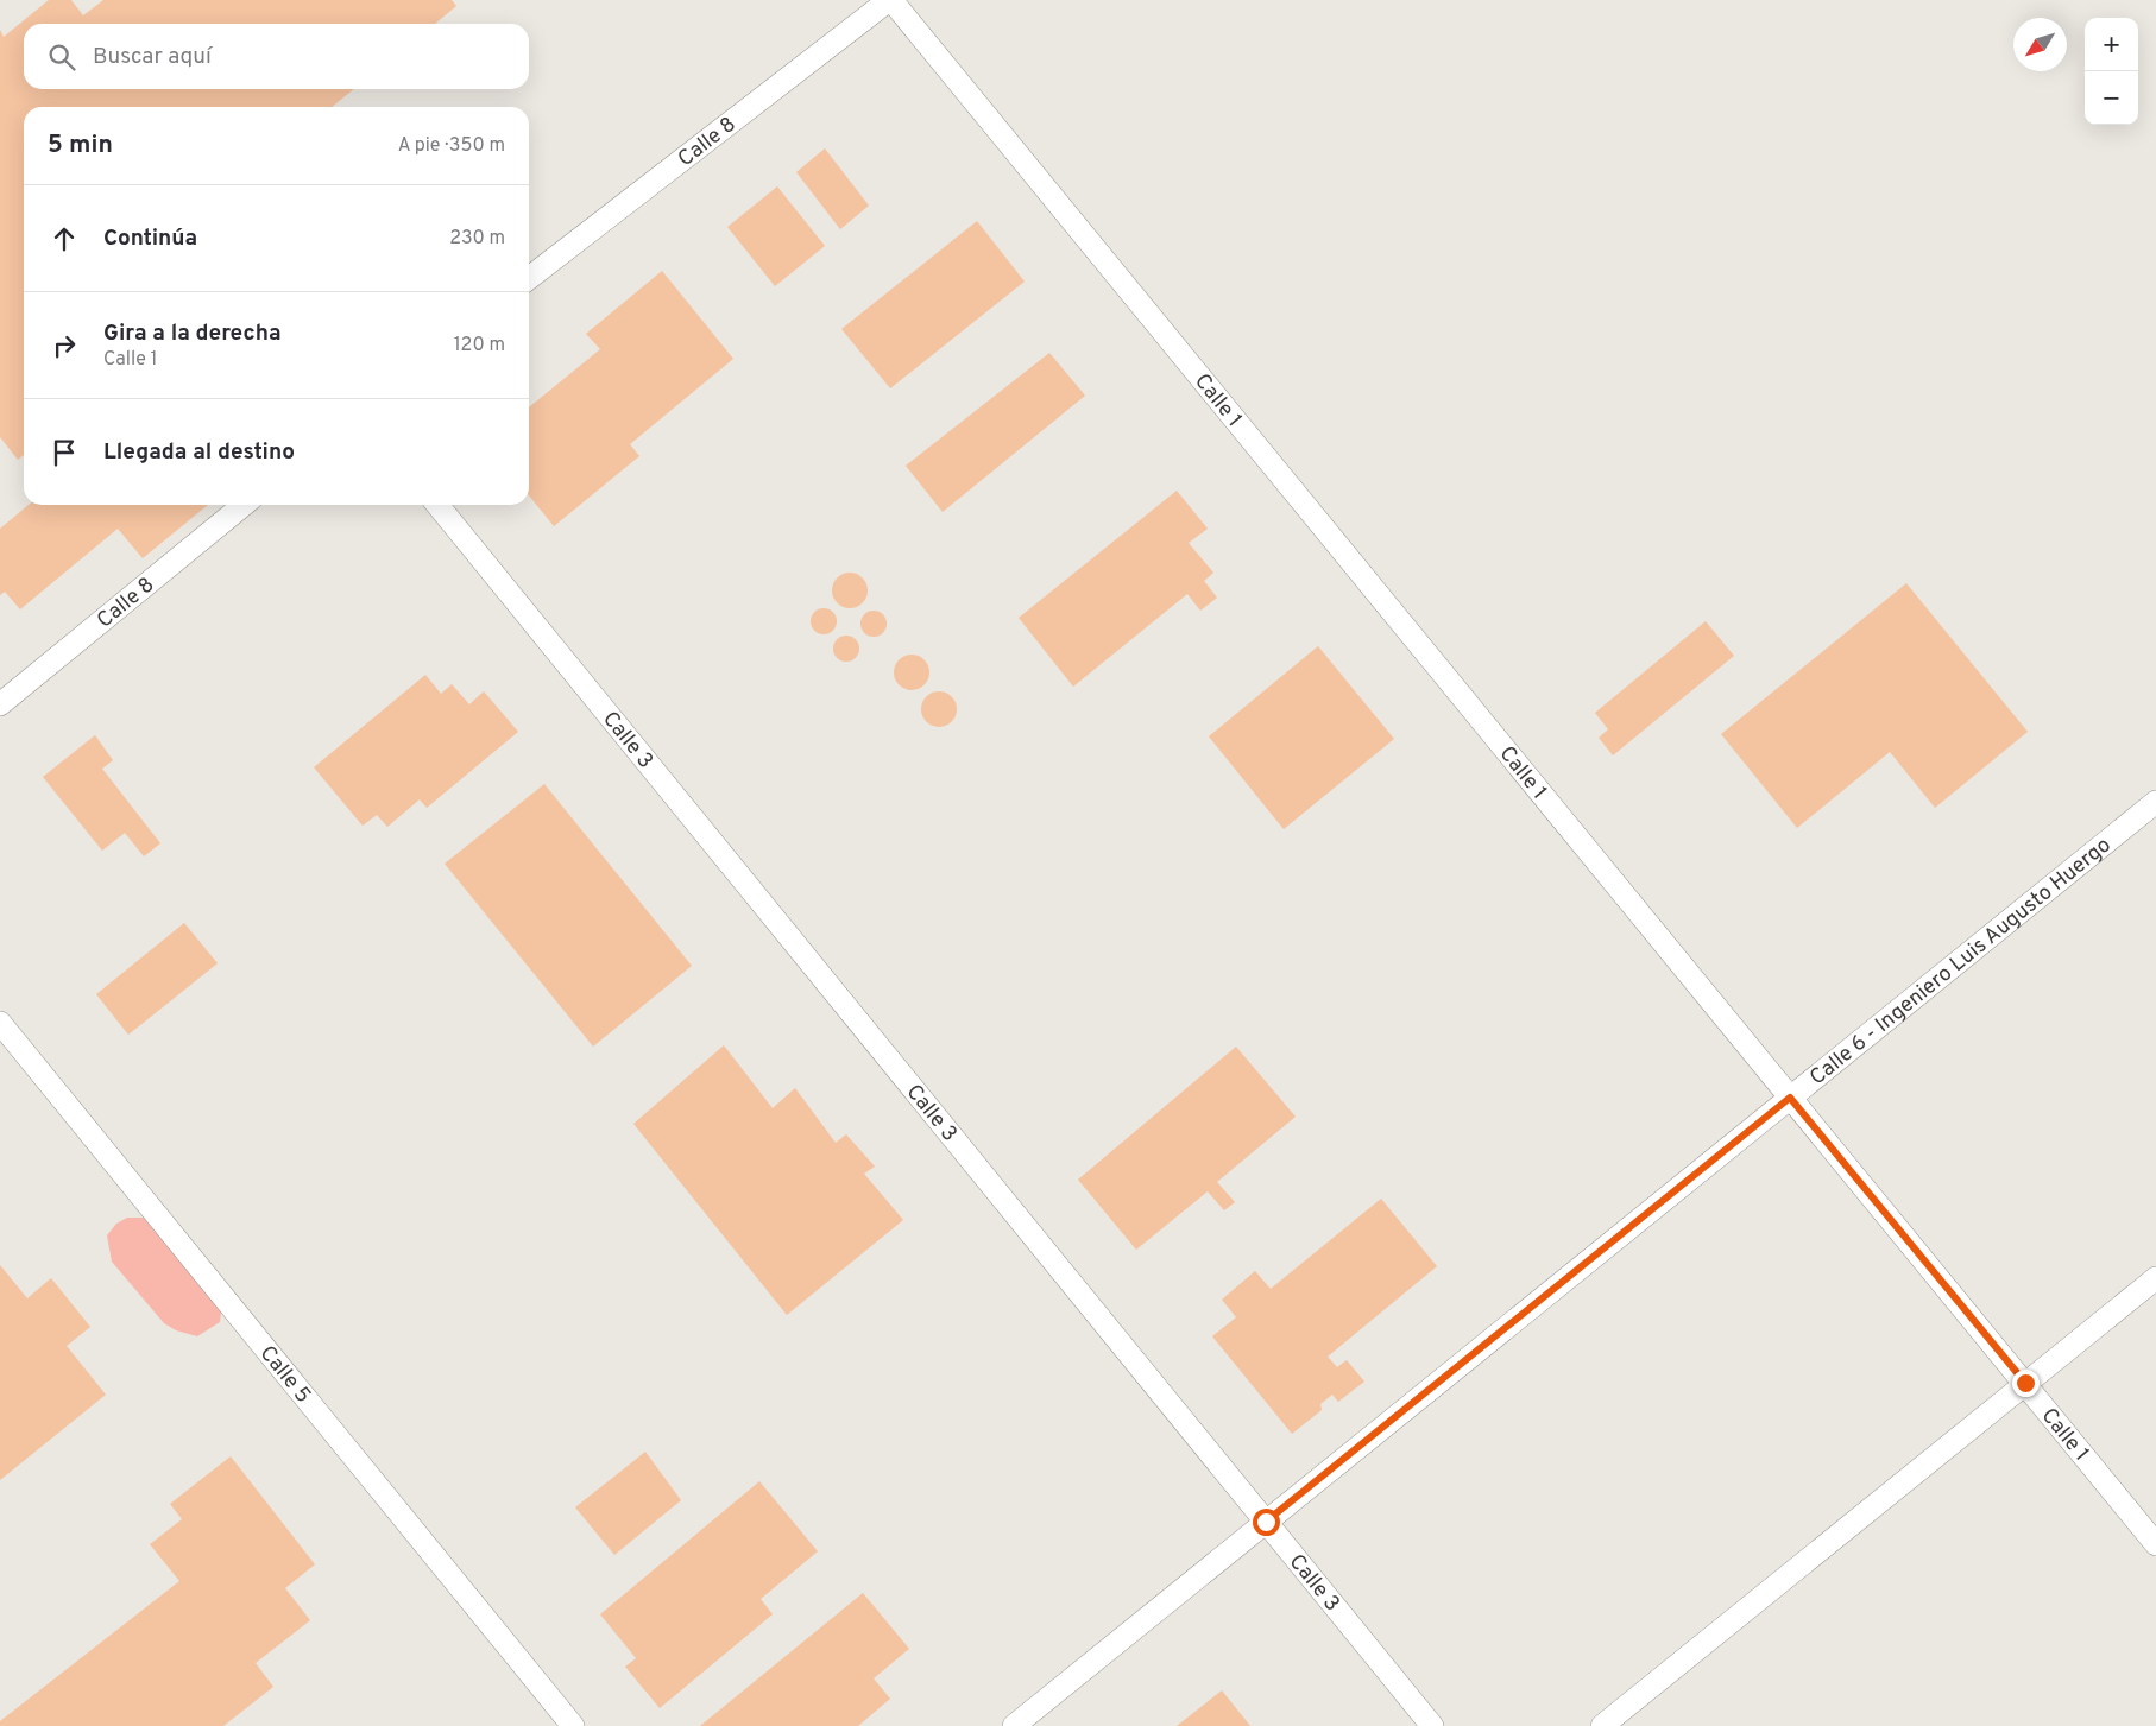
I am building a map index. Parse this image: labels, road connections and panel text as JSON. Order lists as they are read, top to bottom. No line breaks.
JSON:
{"streets":{"street":["Calle 8","Calle 1","Calle 3","Calle 6 - Ingeniero Luis Augusto Huergo","Calle 5"]},"crossings":[["Calle 8","Calle 1"],["Calle 1","Calle 6 - Ingeniero Luis Augusto Huergo"],["Calle 3","Calle 6 - Ingeniero Luis Augusto Huergo"]],"north":"bottom left","page":{"map_buttons":["+","−"],"search":"Buscar aquí","heading":["5 min","A pie · 350 m"],"list":[["Continúa","230 m"],["Gira a la derecha","Calle 1","120 m"],"Llegada al destino"]}}
